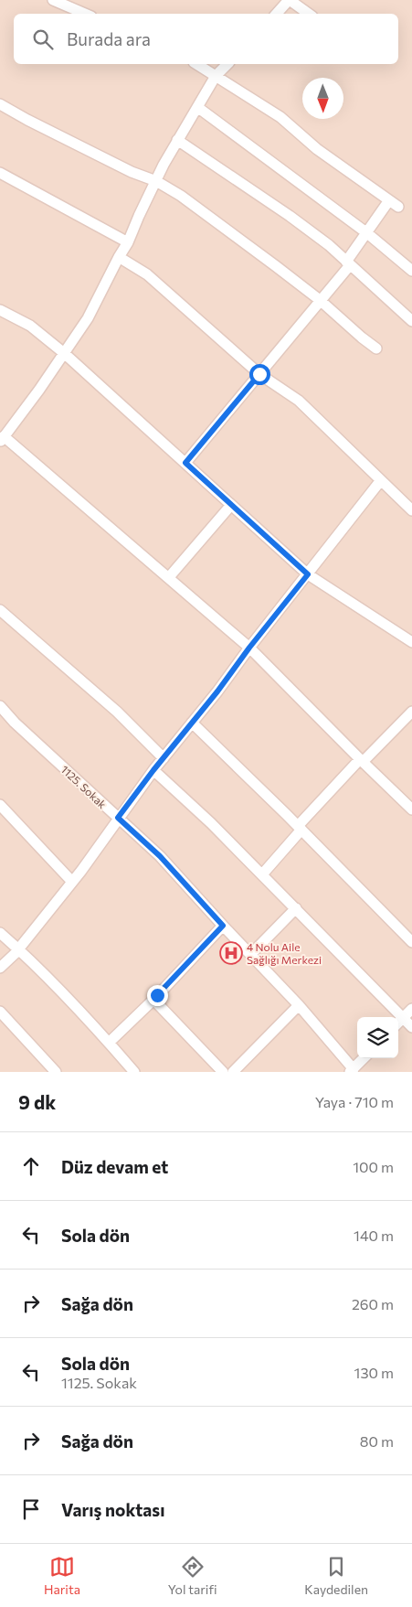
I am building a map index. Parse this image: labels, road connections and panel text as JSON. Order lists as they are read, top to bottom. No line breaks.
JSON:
{"streets":{"street":["1125. Sokak"]},"places":{"hospital":["4 Nolu Aile Sağlığı Merkezi"]},"north":"bottom","page":{"search":"Burada ara","heading":["9 dk","Yaya · 710 m"],"list":[["Düz devam et","100 m"],["Sola dön","140 m"],["Sağa dön","260 m"],["Sola dön","1125. Sokak","130 m"],["Sağa dön","80 m"],"Varış noktası"],"nav":["Harita","Yol tarifi","Kaydedilen"]}}
